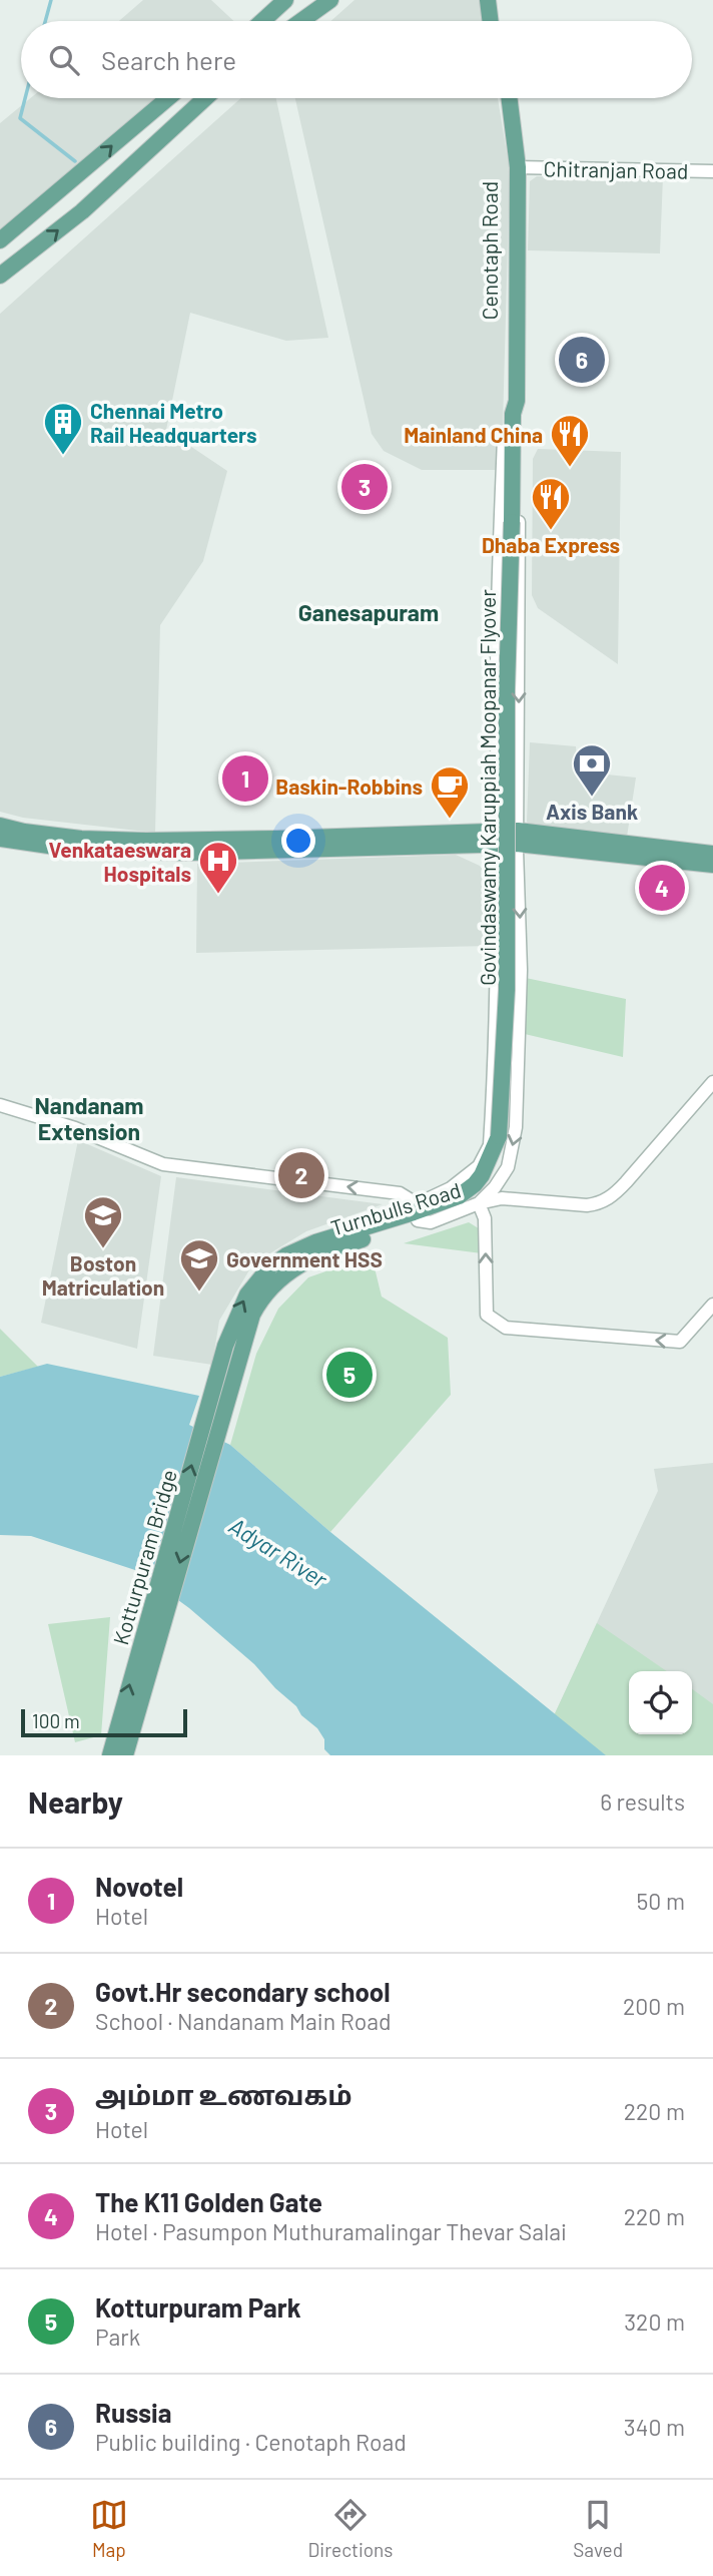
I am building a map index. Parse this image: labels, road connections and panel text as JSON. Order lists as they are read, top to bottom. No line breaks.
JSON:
{"streets":{"main road":["Cenotaph Road","Govindaswamy Karuppiah Moopanar Flyover","Turnbulls Road","Kotturpuram Bridge"],"street":["Chitranjan Road"]},"crossings":[["Chitranjan Road","Cenotaph Road"],["Cenotaph Road","Govindaswamy Karuppiah Moopanar Flyover"],["Cenotaph Road","Turnbulls Road"],["Govindaswamy Karuppiah Moopanar Flyover","Turnbulls Road"],["Turnbulls Road","Kotturpuram Bridge"]],"districts":["Ganesapuram","Nandanam Extension"],"water":["Adyar River"],"places":{"building":["Chennai Metro Rail Headquarters"],"restaurant":["Mainland China","Dhaba Express"],"bank":["Axis Bank"],"cafe":["Baskin-Robbins"],"hospital":["Venkataeswara Hospitals"],"school or university":["Boston Matriculation","Government HSS"]},"scale_bar":"100 m","page":{"search":"Search here","pins":["6","3","1","4","2","5"],"scale":"100 m","heading":["Nearby","6 results"],"list":[{"mark":"1","name":"Novotel","note":"Hotel","value":"50 m"},{"mark":"2","name":"Govt.Hr secondary school","note":"School · Nandanam Main Road","value":"200 m"},{"mark":"3","name":"அம்மா உணவகம்","note":"Hotel","value":"220 m"},{"mark":"4","name":"The K11 Golden Gate","note":"Hotel · Pasumpon Muthuramalingar Thevar Salai","value":"220 m"},{"mark":"5","name":"Kotturpuram Park","note":"Park","value":"320 m"},{"mark":"6","name":"Russia","note":"Public building · Cenotaph Road","value":"340 m"}],"nav":["Map","Directions","Saved"]}}
